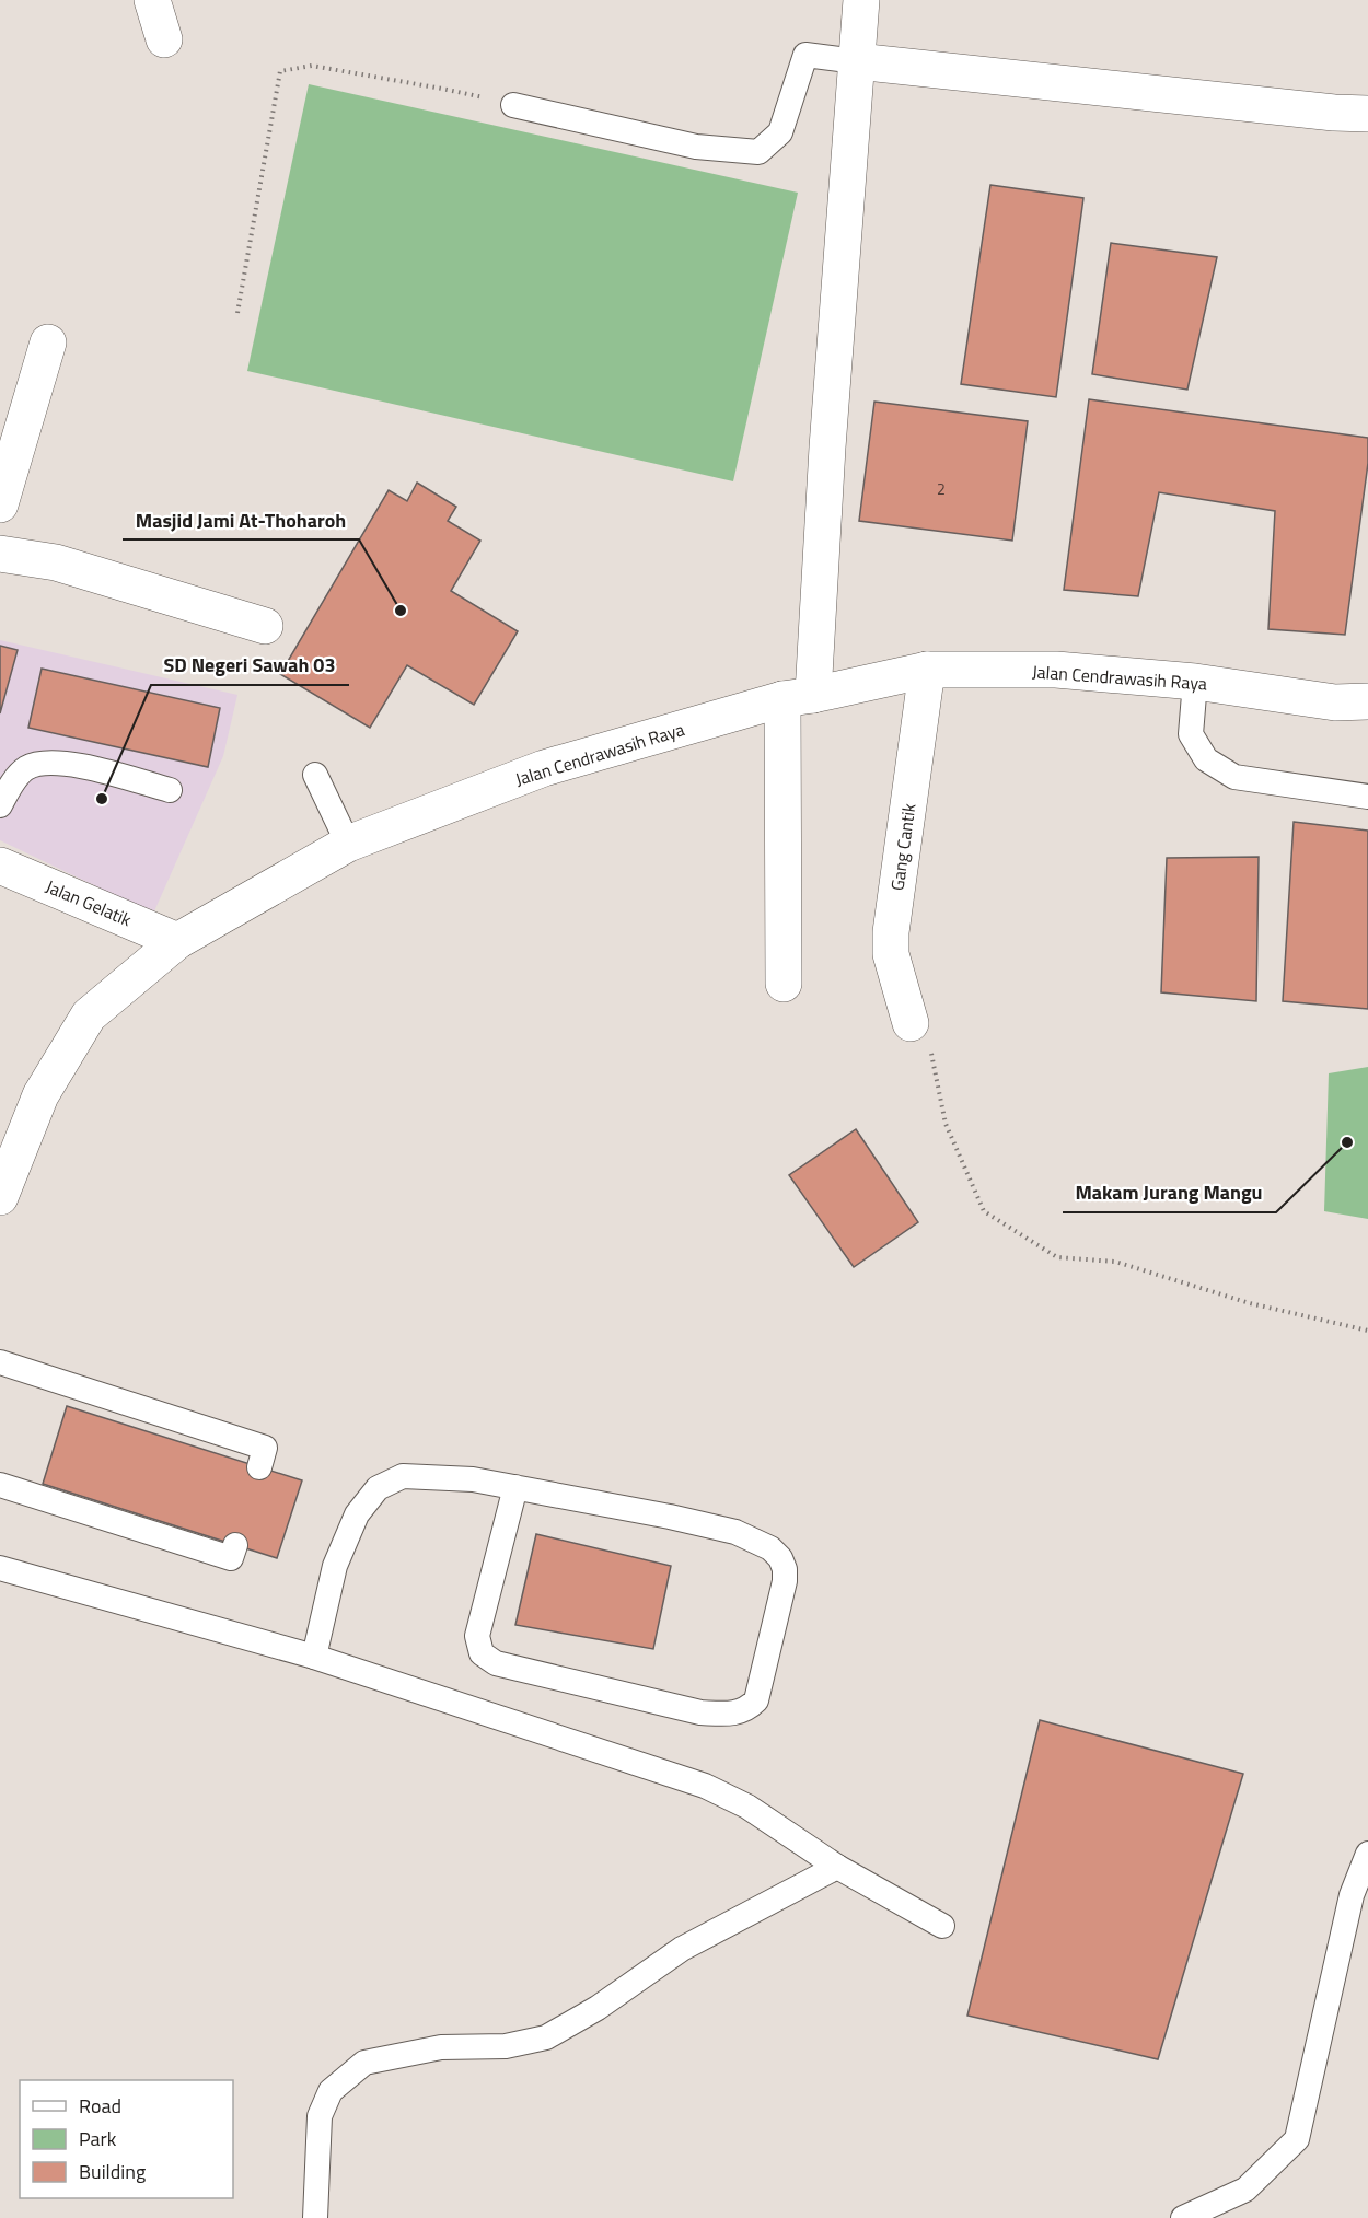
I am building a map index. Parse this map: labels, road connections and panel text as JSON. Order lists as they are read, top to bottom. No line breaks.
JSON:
{"streets":{"street":["Jalan Cendrawasih Raya","Gang Cantik","Jalan Gelatik"]},"crossings":[["Jalan Cendrawasih Raya","Gang Cantik"],["Jalan Cendrawasih Raya","Jalan Gelatik"]],"places":["Masjid Jami At-Thoharoh","SD Negeri Sawah 03","Makam Jurang Mangu"],"house_numbers":["2"],"legend":["Road","Park","Building"]}
